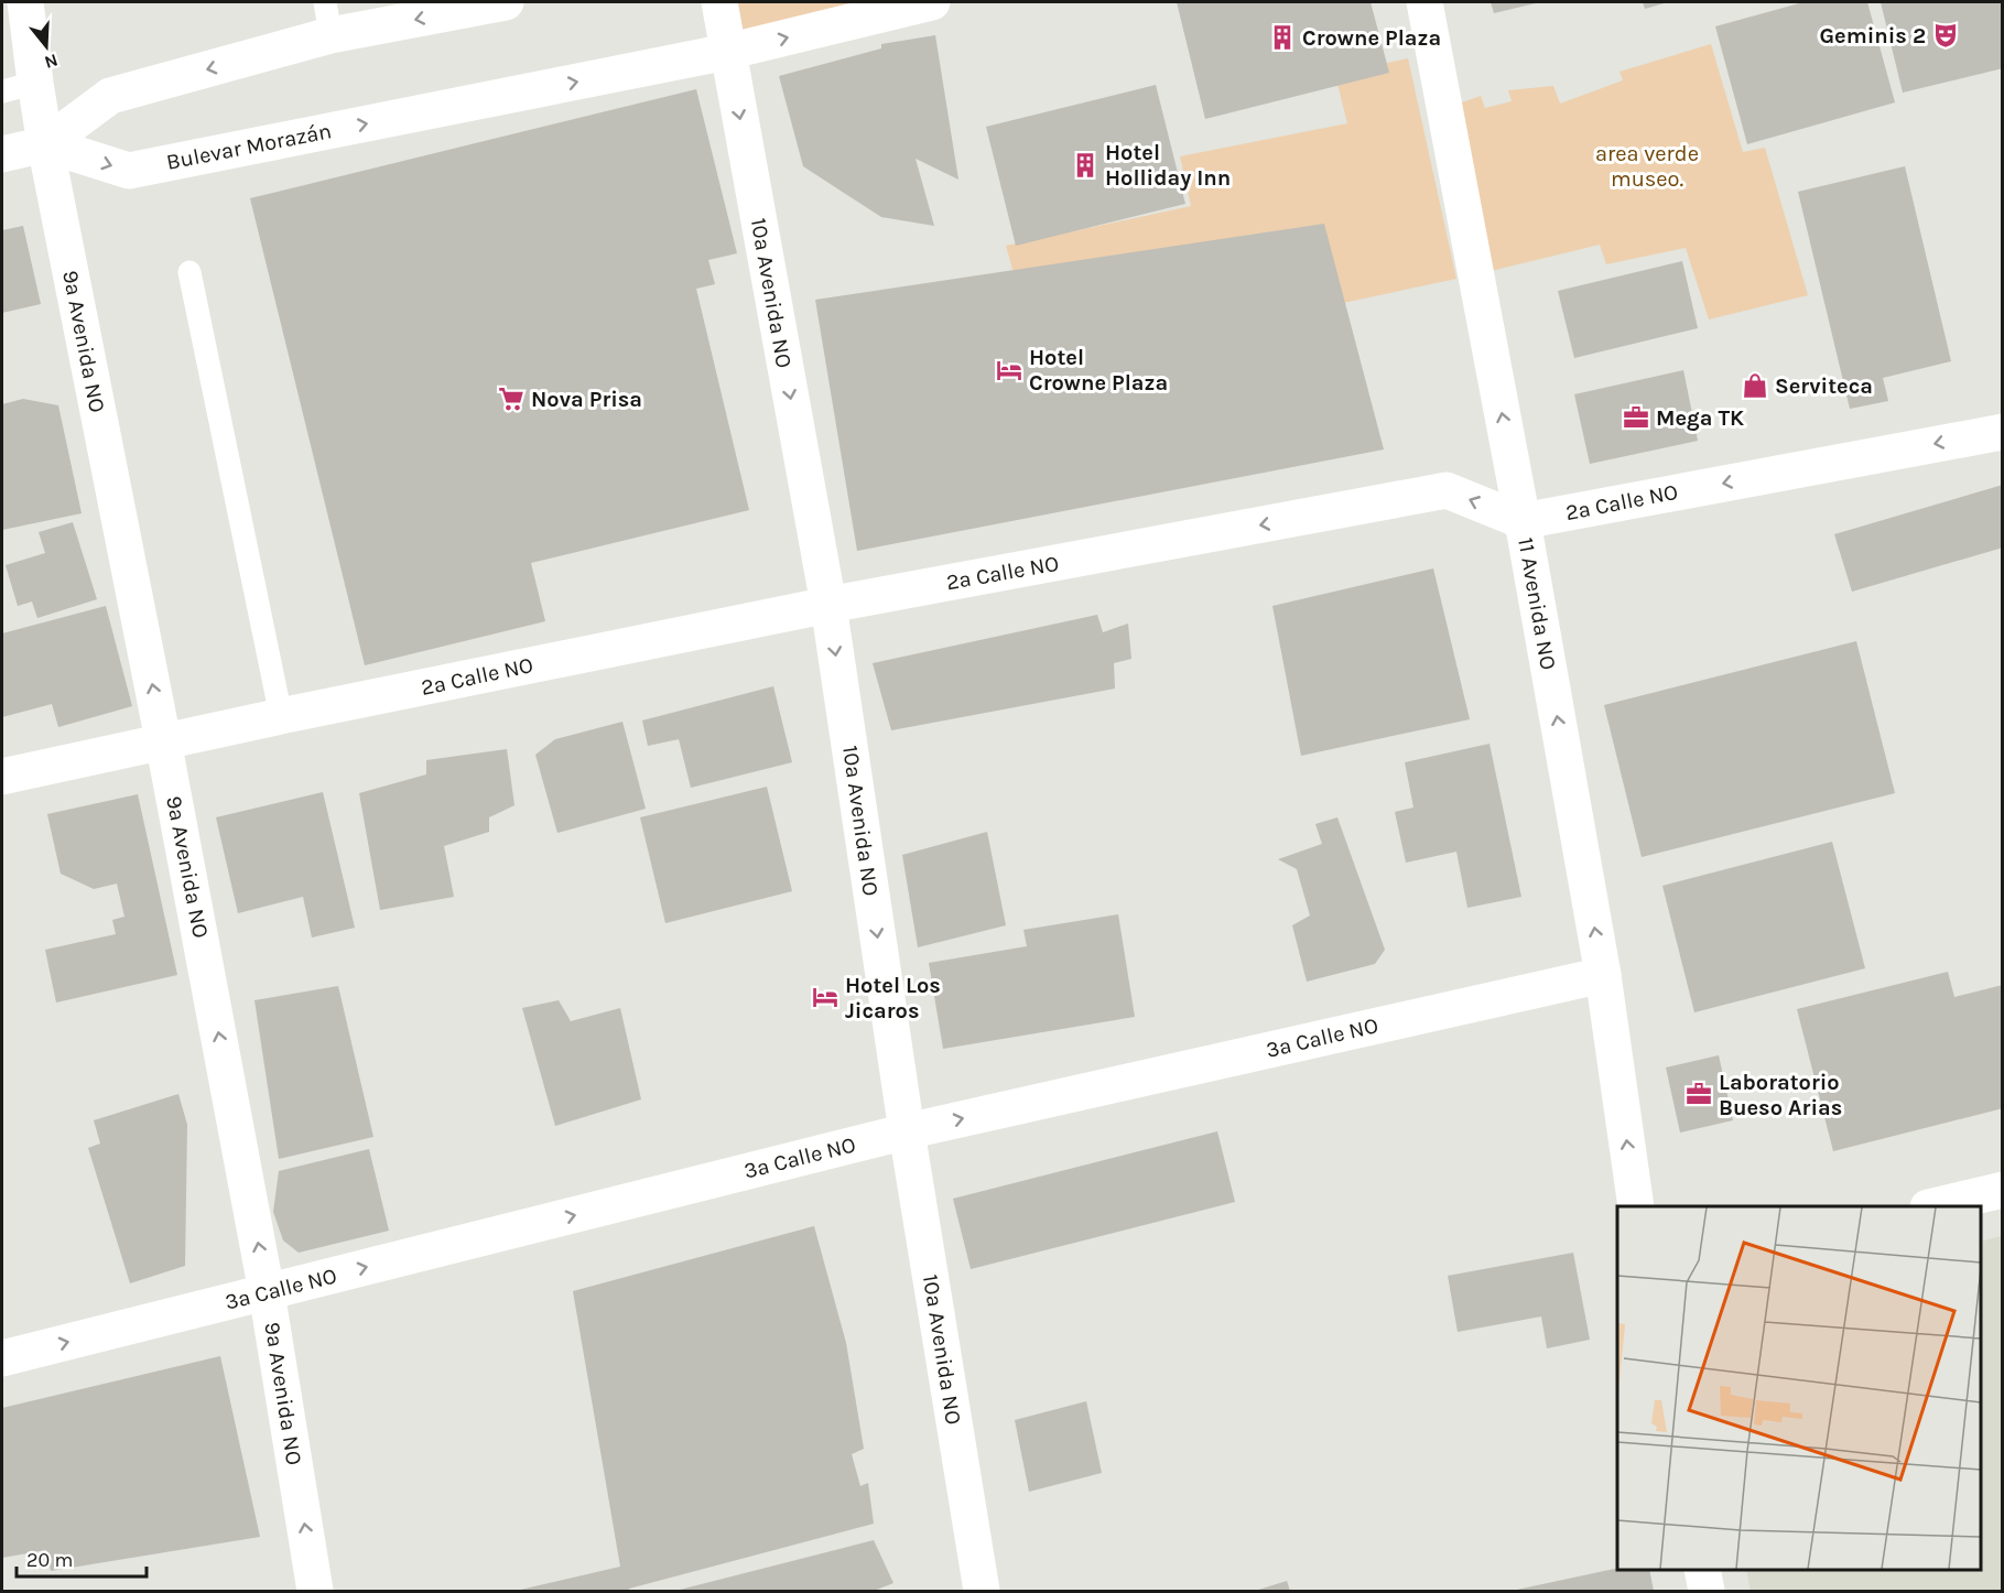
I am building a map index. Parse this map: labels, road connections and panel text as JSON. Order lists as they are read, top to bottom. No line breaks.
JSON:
{"streets":{"street":["Bulevar Morazán","10a Avenida NO","9a Avenida NO","2a Calle NO","11 Avenida NO","3a Calle NO"]},"crossings":[["Bulevar Morazán","10a Avenida NO"],["Bulevar Morazán","9a Avenida NO"],["10a Avenida NO","2a Calle NO"],["10a Avenida NO","3a Calle NO"],["9a Avenida NO","2a Calle NO"],["9a Avenida NO","3a Calle NO"],["2a Calle NO","11 Avenida NO"],["11 Avenida NO","3a Calle NO"]],"one_way":["10a Avenida NO","9a Avenida NO","2a Calle NO","11 Avenida NO","3a Calle NO"],"parks":["area verde museo."],"places":{"theatre":["Geminis 2"],"building":["Crowne Plaza","Hotel Holliday Inn"],"hotel":["Hotel Crowne Plaza","Hotel Los Jicaros"],"shop":["Serviteca"],"supermarket":["Nova Prisa"],"office":["Mega TK","Laboratorio Bueso Arias"]},"scale_bar":"20 m","north":"bottom"}
